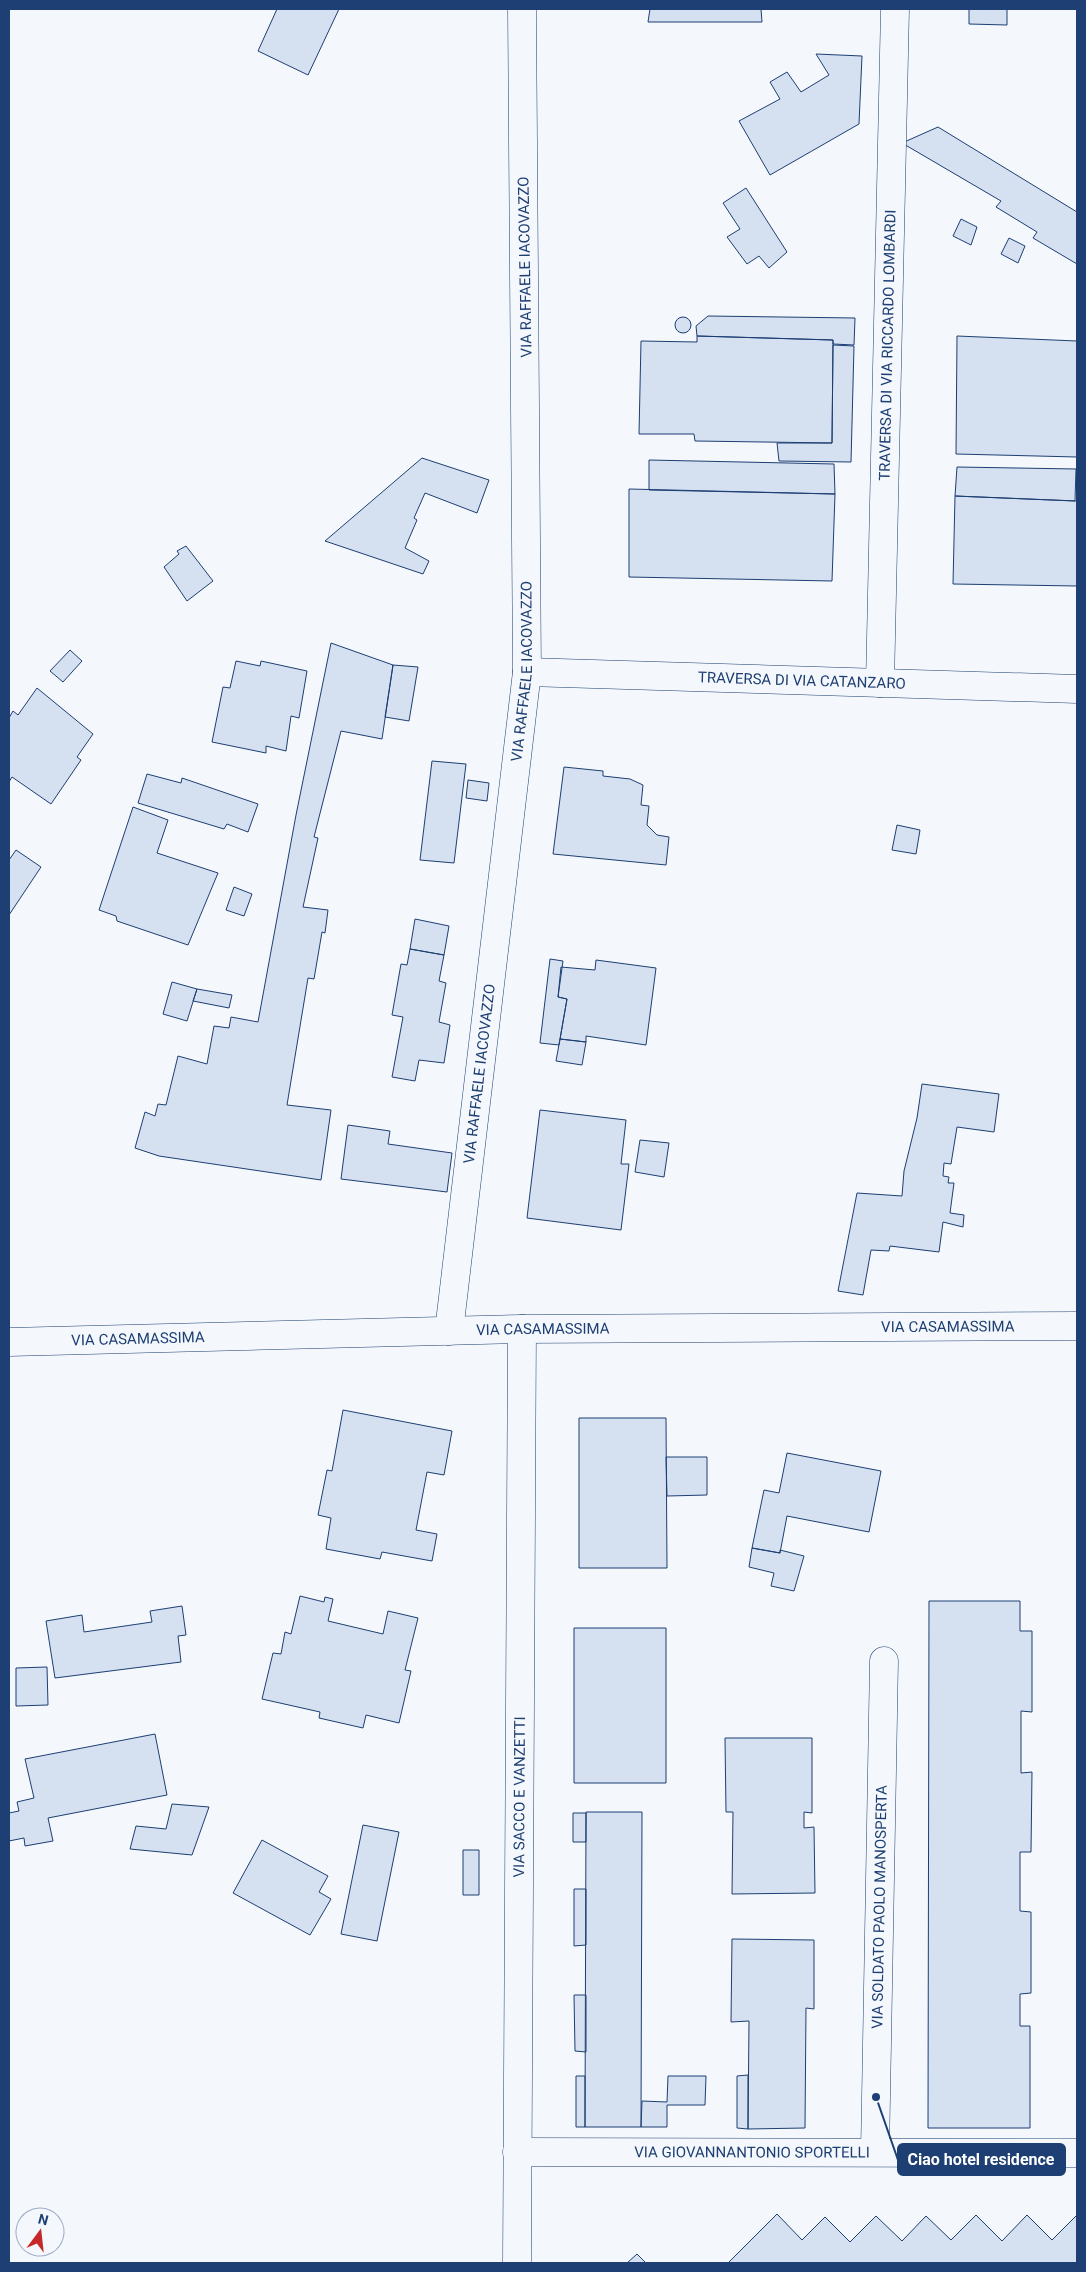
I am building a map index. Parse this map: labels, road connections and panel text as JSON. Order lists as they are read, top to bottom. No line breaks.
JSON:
{"streets":{"street":["VIA RAFFAELE IACOVAZZO","TRAVERSA DI VIA RICCARDO LOMBARDI","TRAVERSA DI VIA CATANZARO","VIA CASAMASSIMA","VIA SACCO E VANZETTI","VIA SOLDATO PAOLO MANOSPERTA","VIA GIOVANNANTONIO SPORTELLI"]},"crossings":[["VIA RAFFAELE IACOVAZZO","TRAVERSA DI VIA CATANZARO"],["VIA RAFFAELE IACOVAZZO","VIA CASAMASSIMA"],["TRAVERSA DI VIA RICCARDO LOMBARDI","TRAVERSA DI VIA CATANZARO"],["VIA CASAMASSIMA","VIA SACCO E VANZETTI"],["VIA SACCO E VANZETTI","VIA GIOVANNANTONIO SPORTELLI"],["VIA SOLDATO PAOLO MANOSPERTA","VIA GIOVANNANTONIO SPORTELLI"]],"places":["Ciao hotel residence"],"north":"top"}
